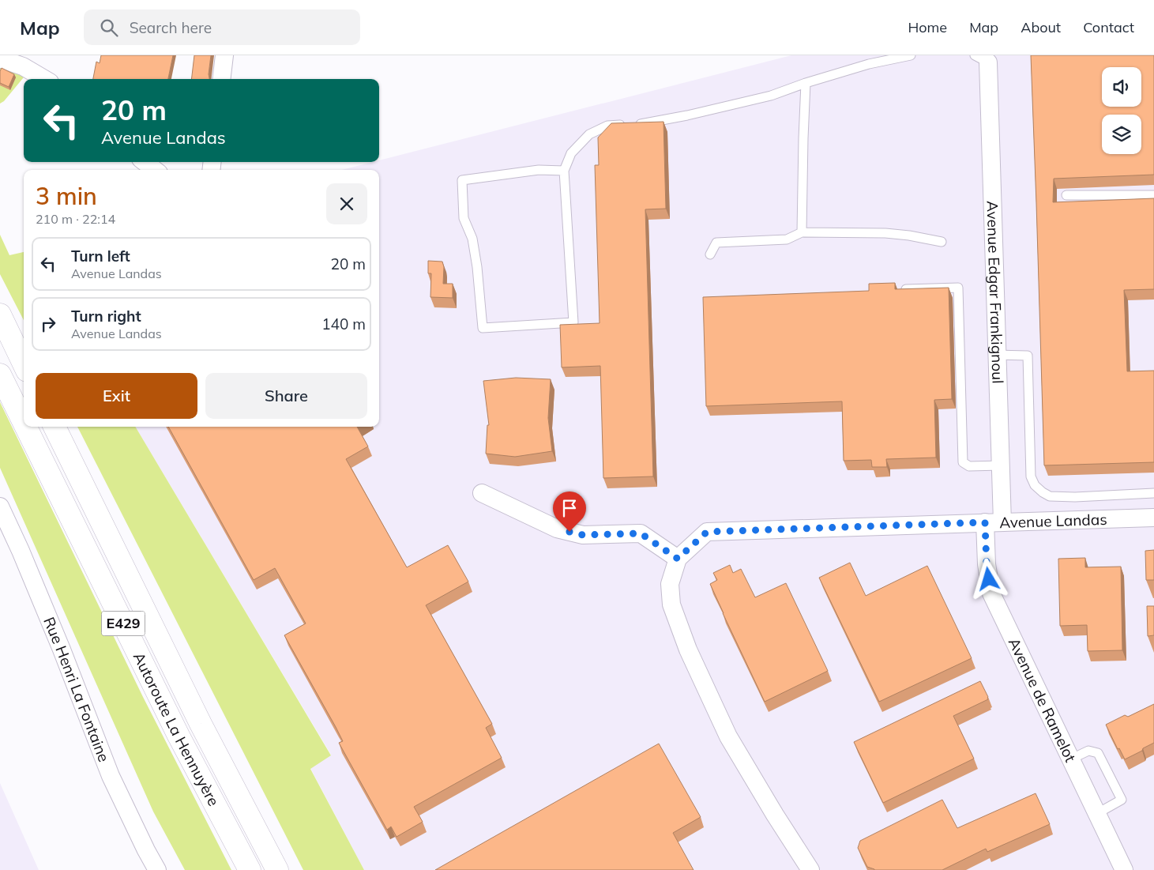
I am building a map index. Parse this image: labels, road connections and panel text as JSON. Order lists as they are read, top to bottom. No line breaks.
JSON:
{"streets":{"highway":["E429","Autoroute La Hennuyère"],"street":["Avenue Edgar Frankignoul","Avenue Landas","Rue Henri La Fontaine","Avenue de Ramelot"]},"crossings":[["Avenue Edgar Frankignoul","Avenue Landas"],["Avenue Landas","Avenue de Ramelot"]],"page":{"header":"Map","search":"Search here","nav":["Home","Map","About","Contact"],"turn":["20 m","Avenue Landas"],"heading":["3 min","210 m · 22:14"],"list":[{"name":"Turn left","note":"Avenue Landas","value":"20 m"},{"name":"Turn right","note":"Avenue Landas","value":"140 m"}],"buttons":["Exit","Share"]}}
